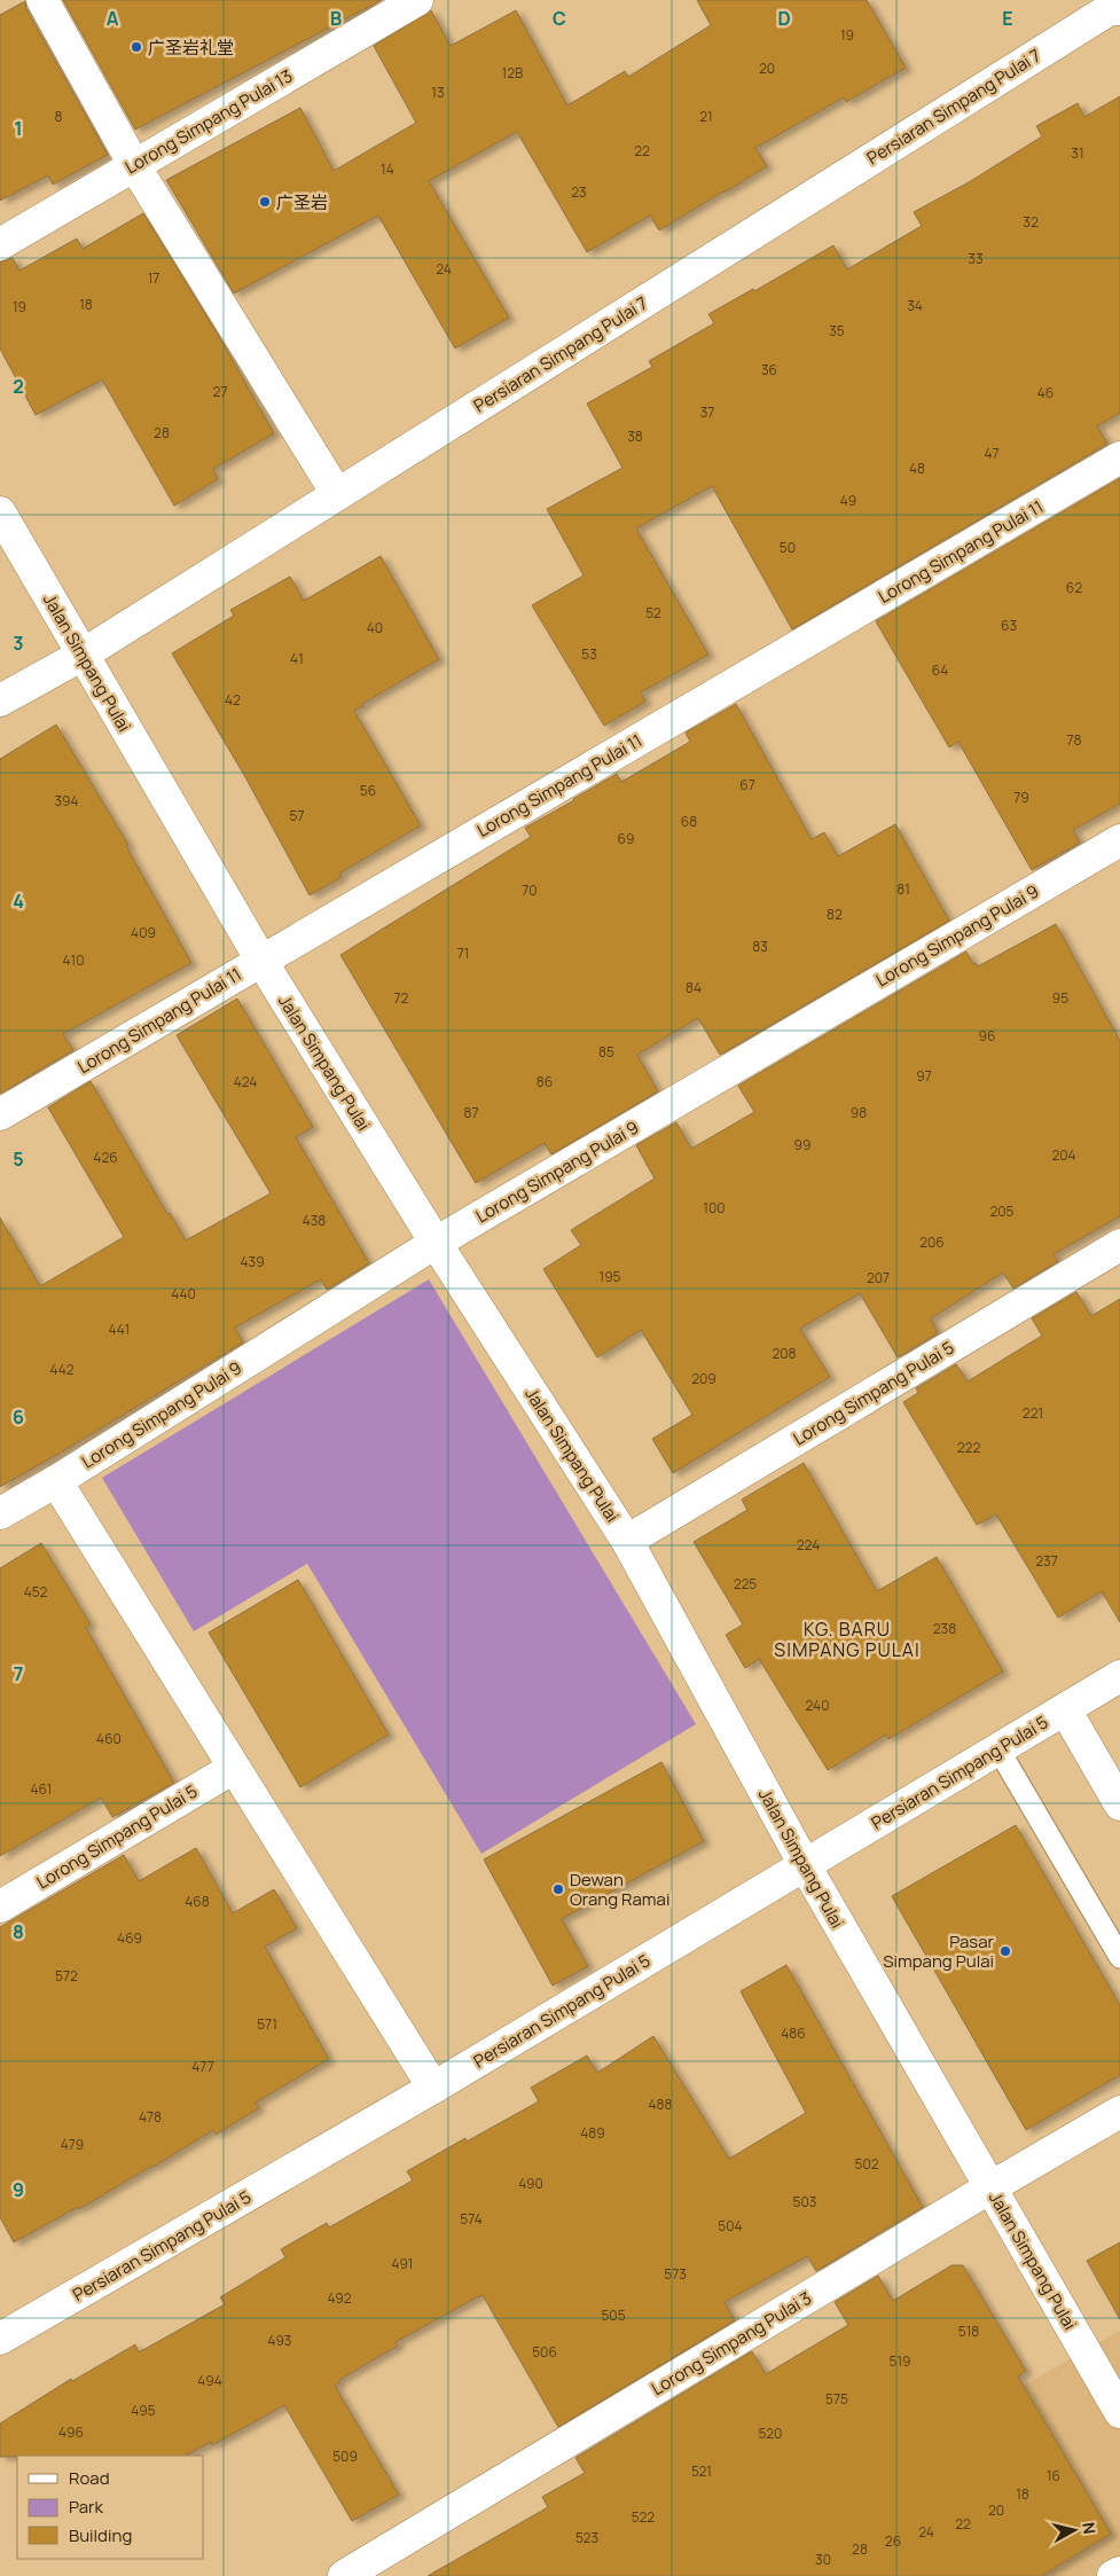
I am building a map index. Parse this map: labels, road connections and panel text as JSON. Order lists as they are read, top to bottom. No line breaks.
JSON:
{"streets":{"street":["Persiaran Simpang Pulai 7","Lorong Simpang Pulai 13","Lorong Simpang Pulai 11","Jalan Simpang Pulai","Lorong Simpang Pulai 9","Lorong Simpang Pulai 5","Persiaran Simpang Pulai 5","Lorong Simpang Pulai 3"]},"crossings":[["Persiaran Simpang Pulai 7","Jalan Simpang Pulai"],["Lorong Simpang Pulai 11","Jalan Simpang Pulai"],["Jalan Simpang Pulai","Lorong Simpang Pulai 9"],["Jalan Simpang Pulai","Lorong Simpang Pulai 5"],["Jalan Simpang Pulai","Persiaran Simpang Pulai 5"],["Jalan Simpang Pulai","Lorong Simpang Pulai 3"]],"districts":["KG. BARU SIMPANG PULAI"],"places":["广圣岩礼堂","广圣岩","Dewan Orang Ramai","Pasar Simpang Pulai"],"house_numbers":["19","20","12B","13","8","21","22","31","14","23","32","33","24","17","18","34","19","35","36","27","46","37","28","38","47","48","49","50","62","52","63","40","53","41","64","42","78","67","56","79","394","57","68","69","81","70","82","409","83","71","410","84","72","95","96","85","97","424","86","87","98","99","204","426","100","205","438","206","439","195","207","440","441","208","442","209","221","222","224","237","225","452","238","240","460","461","468","469","572","571","486","477","488","478","489","479","502","490","503","574","504","491","573","492","505","518","493","506","519","494","575","495","496","520","509","521","16","18","20","522","22","24","523","26","28","30"],"legend":["Road","Park","Building"],"north":"right","grid":{"columns":["A","B","C","D","E"],"rows":["1","2","3","4","5","6","7","8","9"]}}
